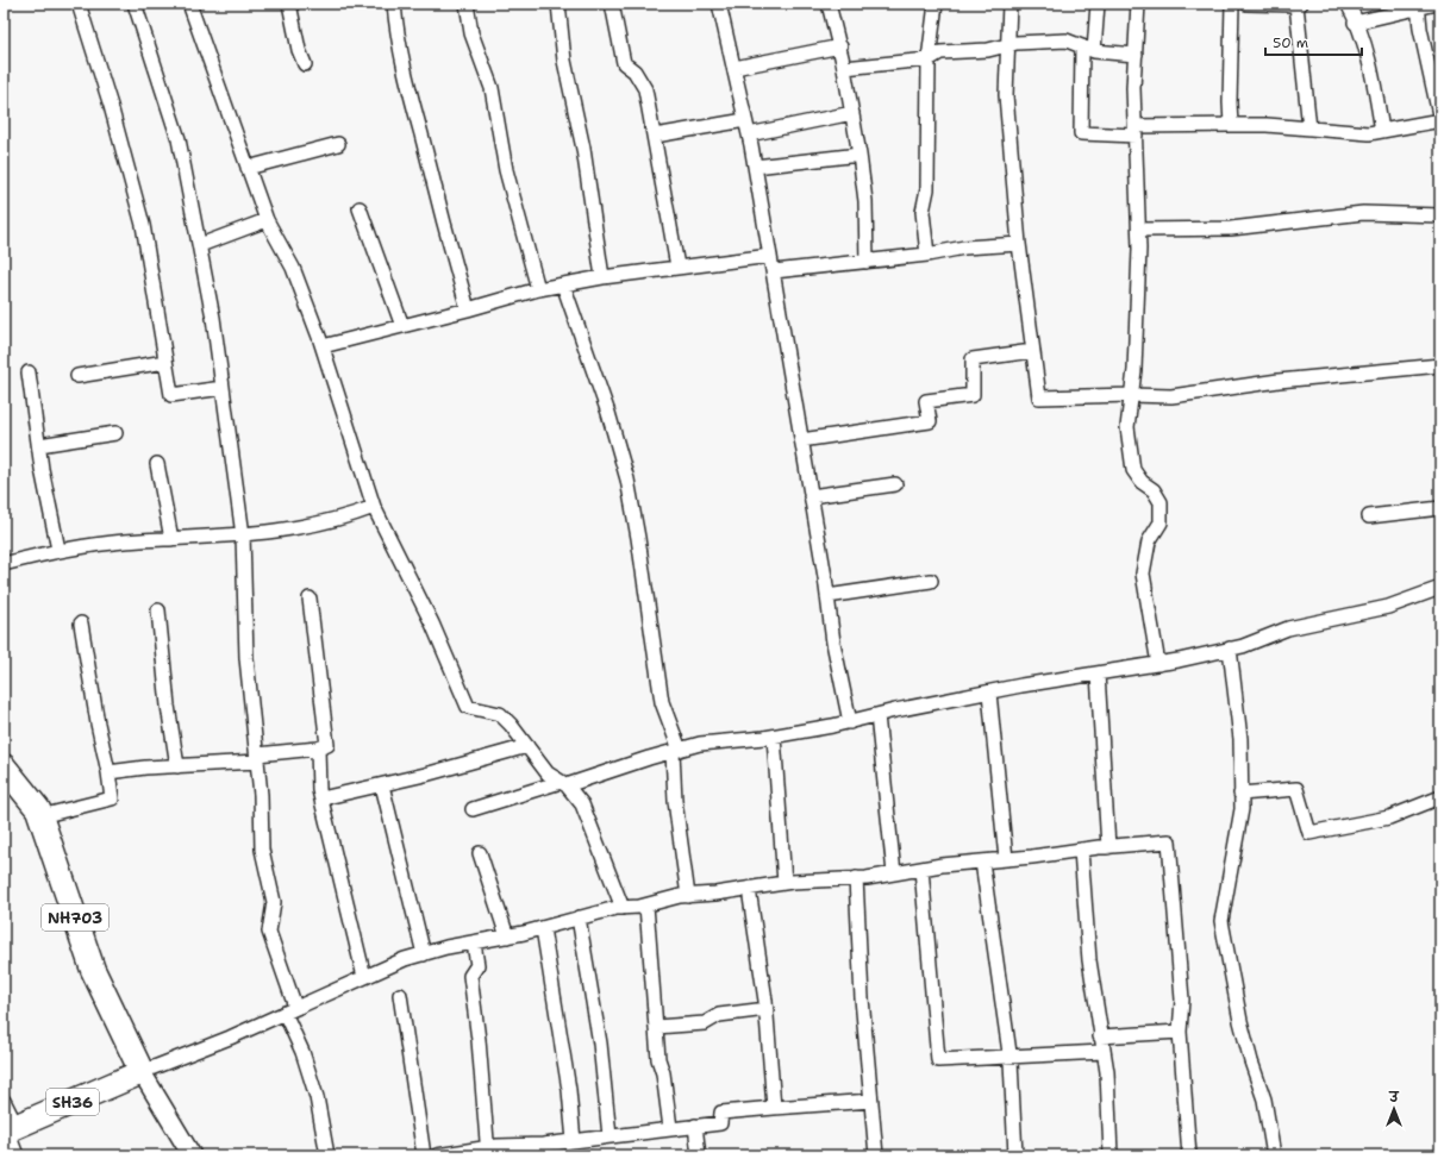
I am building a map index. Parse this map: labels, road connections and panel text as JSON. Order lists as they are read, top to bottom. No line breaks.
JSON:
{"streets":{"highway":["NH703","SH36"]},"crossings":[["NH703","SH36"]],"scale_bar":"50 m","north":"top"}
